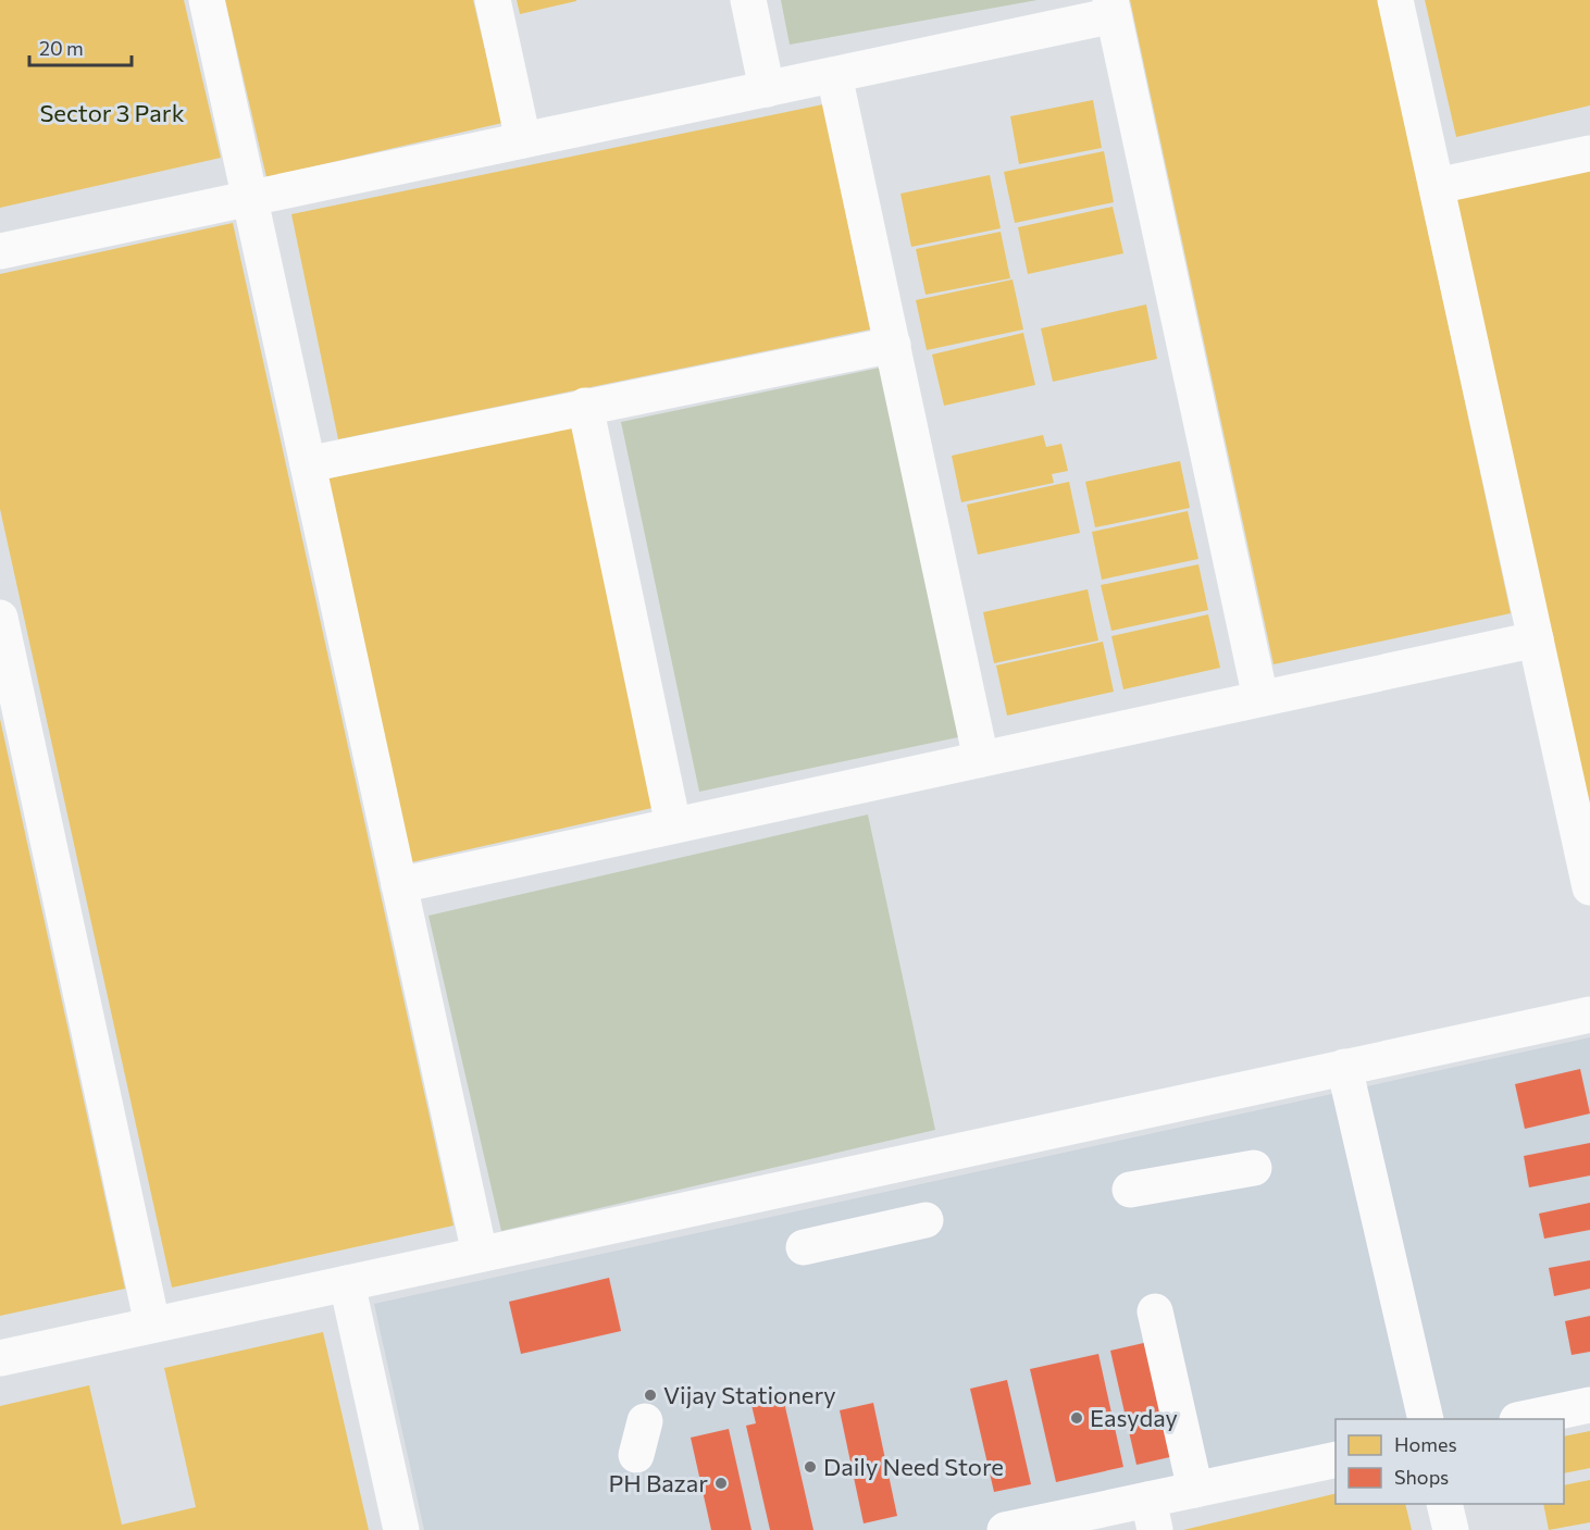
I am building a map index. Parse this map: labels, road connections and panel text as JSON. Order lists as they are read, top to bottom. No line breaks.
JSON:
{"parks":["Sector 3 Park"],"places":["Vijay Stationery","Easyday","Daily Need Store","PH Bazar"],"legend":["Homes","Shops"],"scale_bar":"20 m"}
